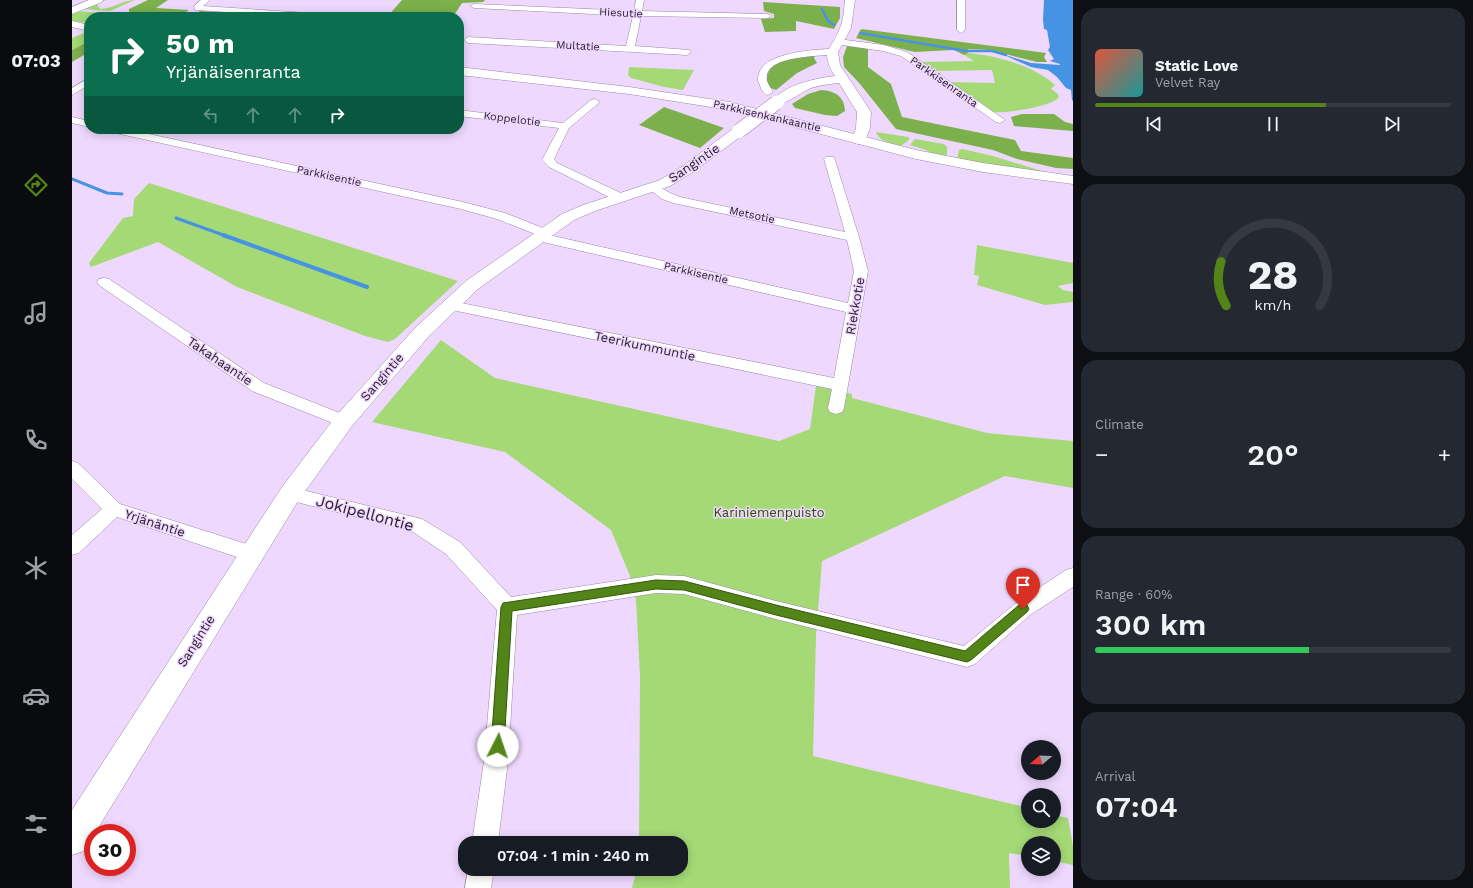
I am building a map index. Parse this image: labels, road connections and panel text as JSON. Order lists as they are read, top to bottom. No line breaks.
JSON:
{"streets":{"street":["Hiesutie","Multatie","Parkkisenranta","Parkkisenkankaantie","Koppelotie","Sangintie","Parkkisentie","Metsotie","Riekkotie","Teerikummuntie","Takahaantie","Jokipellontie","Yrjänäntie"]},"crossings":[["Sangintie","Parkkisentie"],["Sangintie","Metsotie"],["Sangintie","Teerikummuntie"],["Sangintie","Takahaantie"],["Sangintie","Jokipellontie"],["Sangintie","Yrjänäntie"],["Parkkisentie","Riekkotie"],["Metsotie","Riekkotie"],["Riekkotie","Teerikummuntie"]],"parks":["Kariniemenpuisto"],"north":"left","page":{"tabs":"07:03","turn":["50 m","Yrjänäisenranta"],"song":["Static Love","Velvet Ray"],"tile":["Climate",["Range · 60%","300 km"],["Arrival","07:04"]],"heat":["−","20°","+"],"limit":"30","trip":"07:04 · 1 min · 240 m","gauge":["28","km/h"]}}
